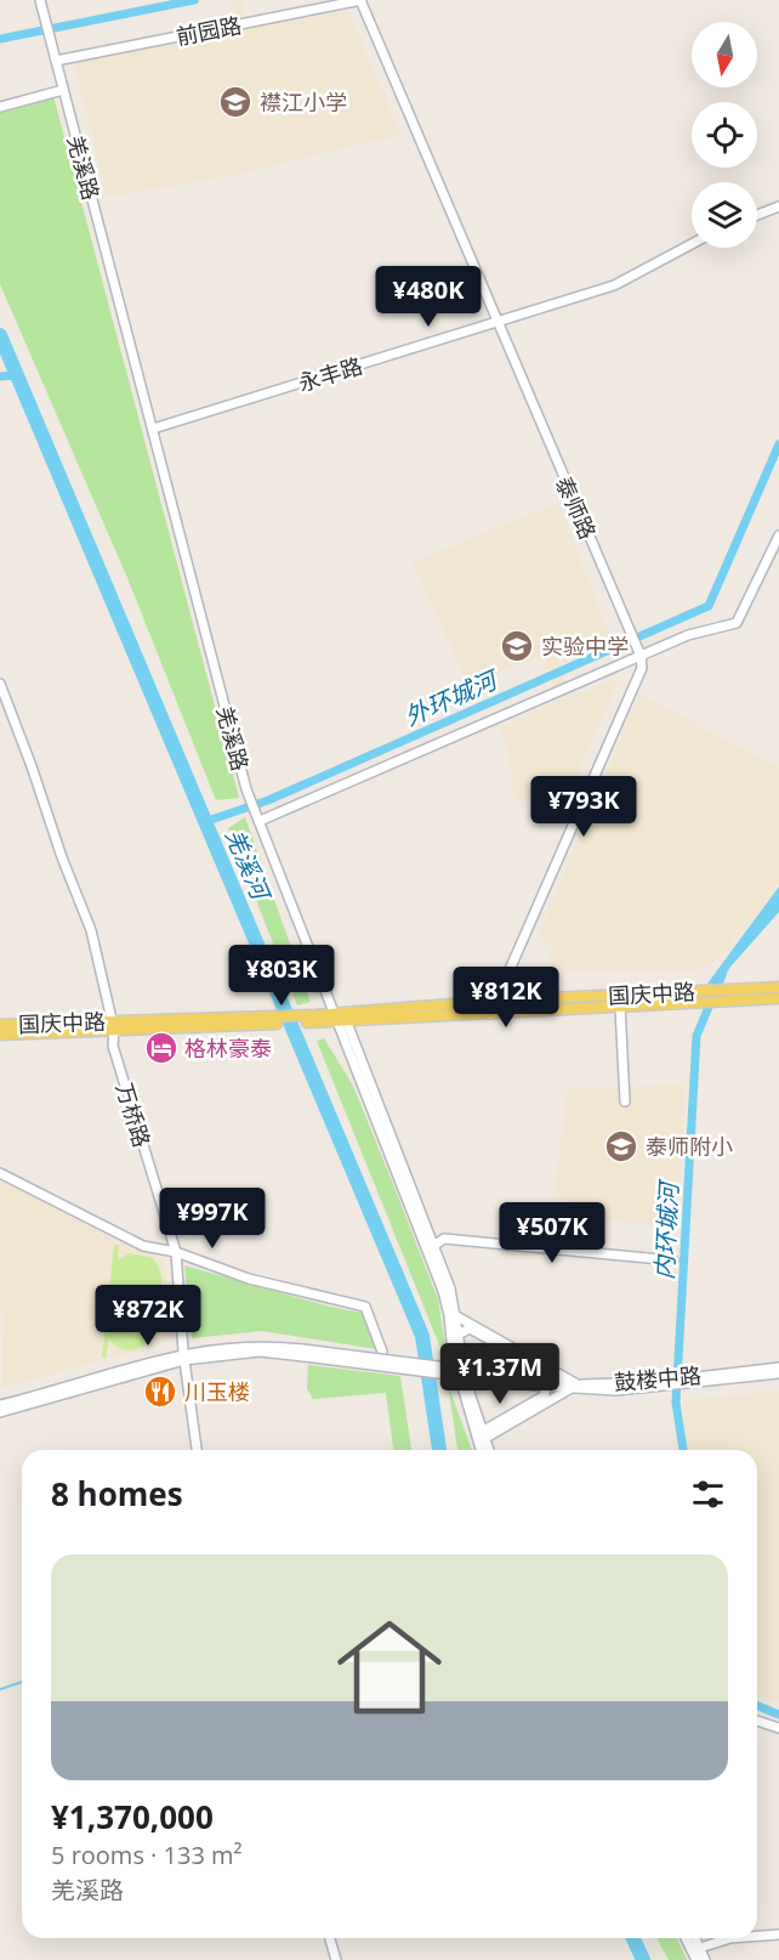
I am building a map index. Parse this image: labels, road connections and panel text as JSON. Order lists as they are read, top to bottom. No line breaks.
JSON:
{"streets":{"main road":["国庆中路"],"street":["前园路","羌溪路","永丰路","泰师路","万桥路","鼓楼中路"]},"crossings":[["前园路","羌溪路"],["前园路","泰师路"],["羌溪路","永丰路"],["羌溪路","国庆中路"],["永丰路","泰师路"],["国庆中路","万桥路"]],"water":["外环城河","羌溪河","内环城河"],"places":{"school or university":["襟江小学","实验中学","泰师附小"],"hotel":["格林豪泰"],"restaurant":["川玉楼"]},"north":"bottom","page":{"price":["¥480K","¥793K","¥803K","¥812K","¥997K","¥507K","¥872K","¥1.37M"],"heading":"8 homes","list":[{"name":"¥1,370,000","note":"5 rooms · 133 m² · 羌溪路"}]}}
